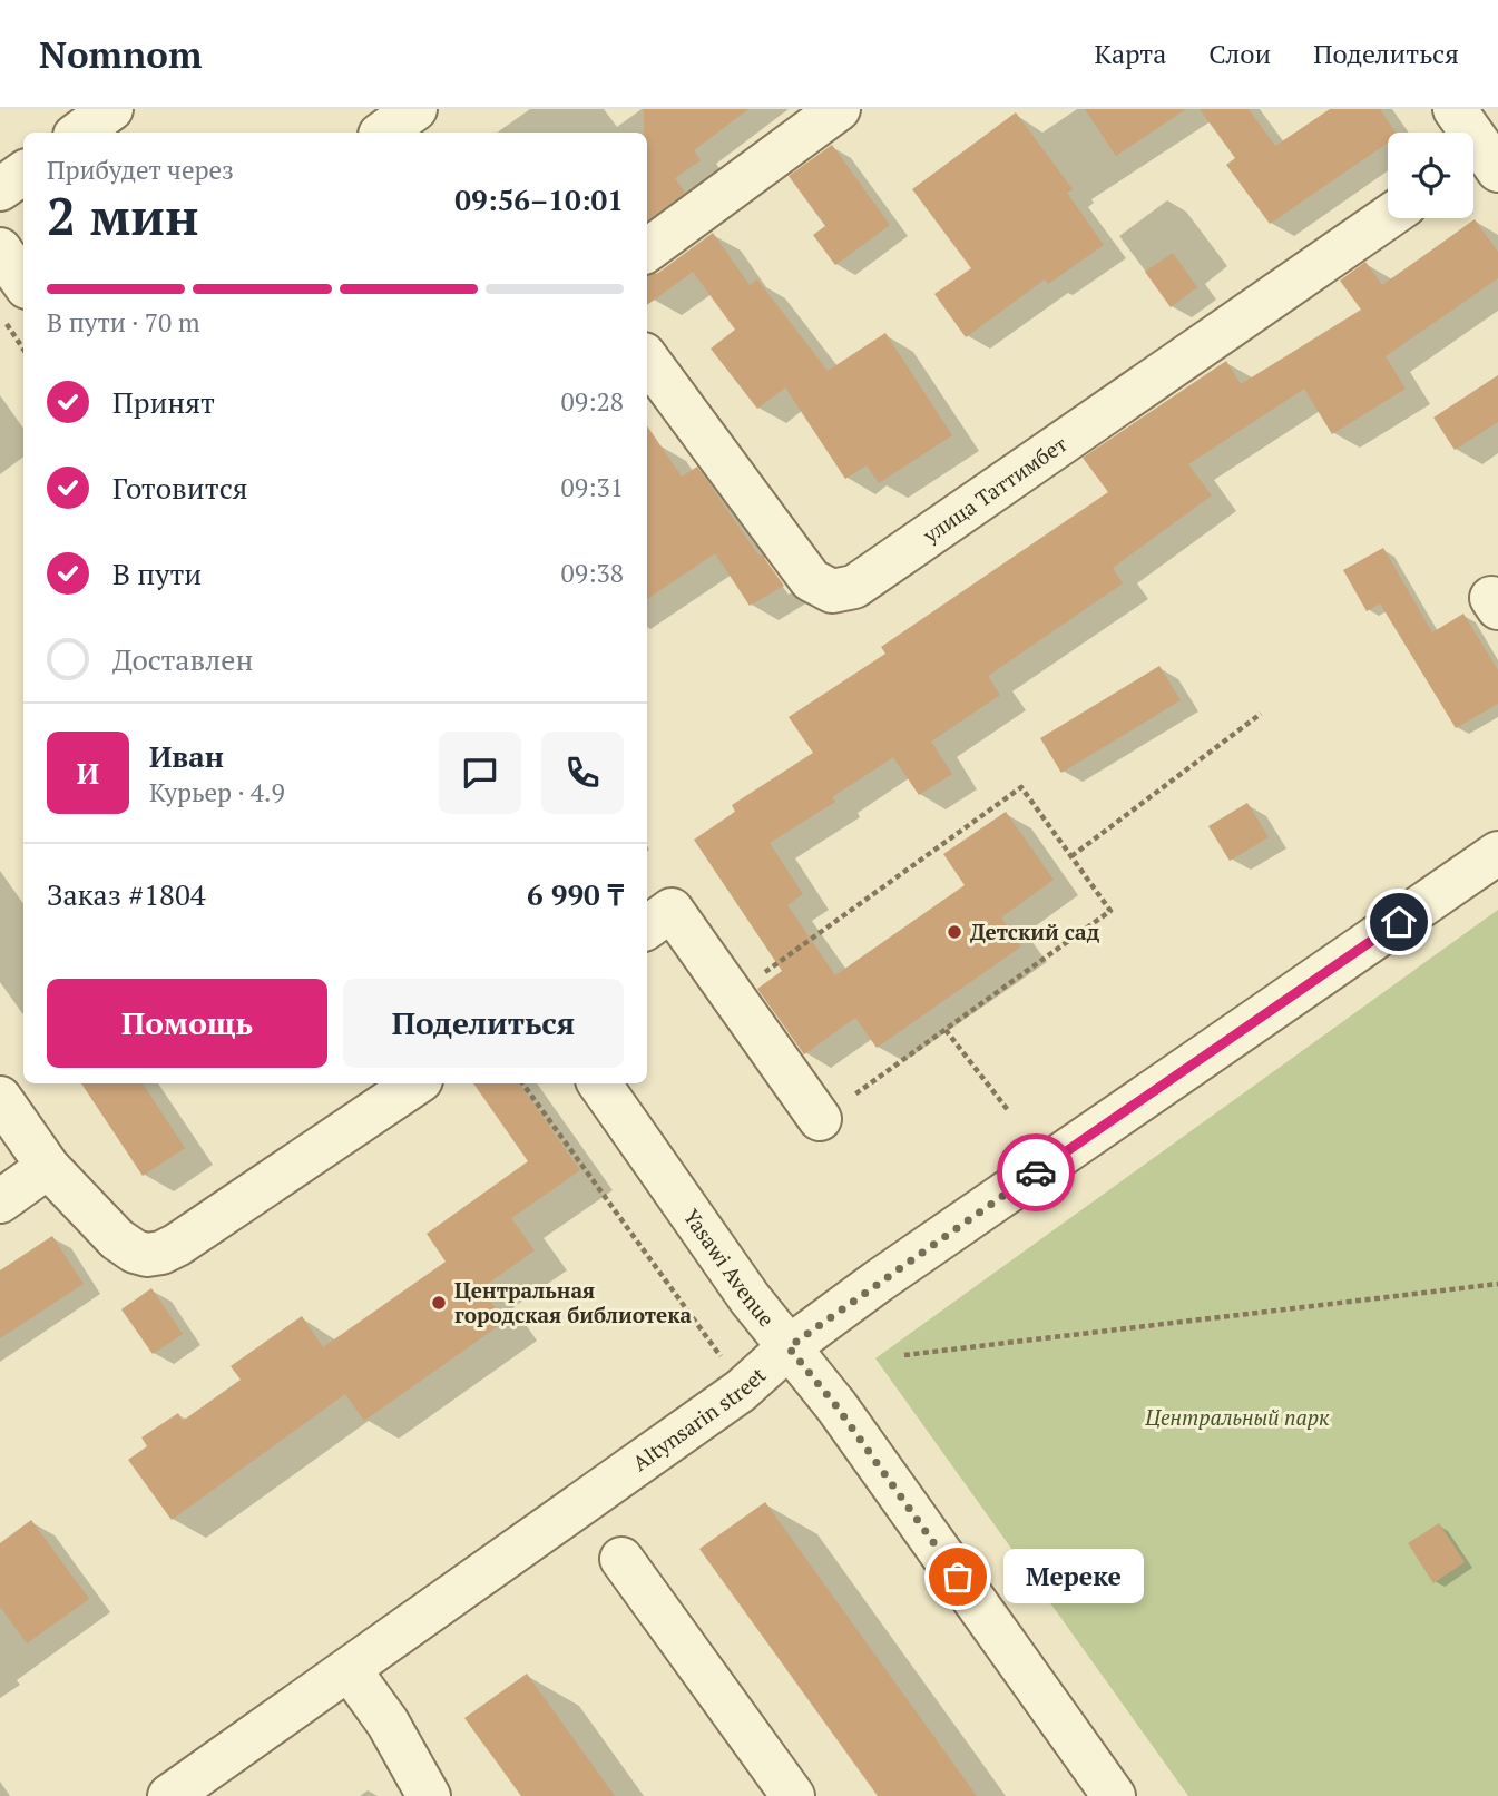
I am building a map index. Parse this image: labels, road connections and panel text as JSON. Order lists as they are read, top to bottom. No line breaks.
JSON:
{"streets":{"street":["улица Таттимбет","Yasawi Avenue","Altynsarin street"]},"crossings":[["Yasawi Avenue","Altynsarin street"]],"parks":["Центральный парк"],"places":["Детский сад","Центральная городская библиотека","Мереке"],"page":{"header":"Nomnom","nav":["Карта","Слои","Поделиться"],"heading":["2 мин","Прибудет через","09:56–10:01"],"panel":["Иван","Курьер · 4.9","Заказ #1804","6 990 ₸"],"bar":"В пути · 70 m","list":[["Принят","09:28"],["Готовится","09:31"],["В пути","09:38"],"Доставлен"],"round":"И","buttons":["Помощь","Поделиться"],"bubble":"Мереке"}}
